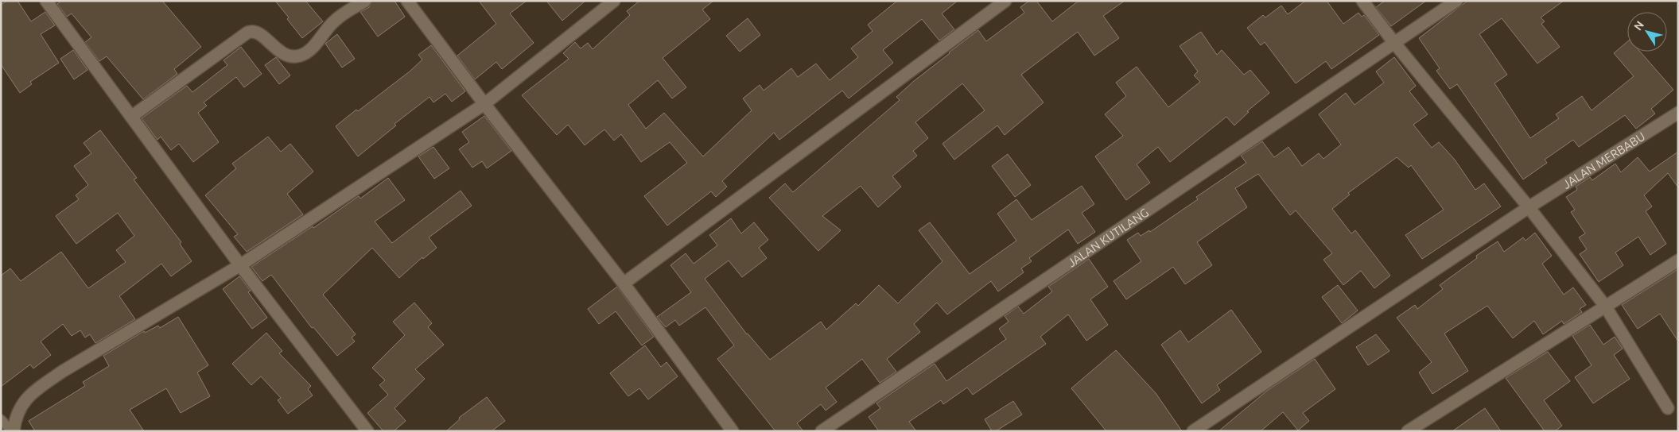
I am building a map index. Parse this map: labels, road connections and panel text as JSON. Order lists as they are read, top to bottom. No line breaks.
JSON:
{"streets":{"street":["JALAN MERBABU","JALAN KUTILANG"]},"north":"top left"}
